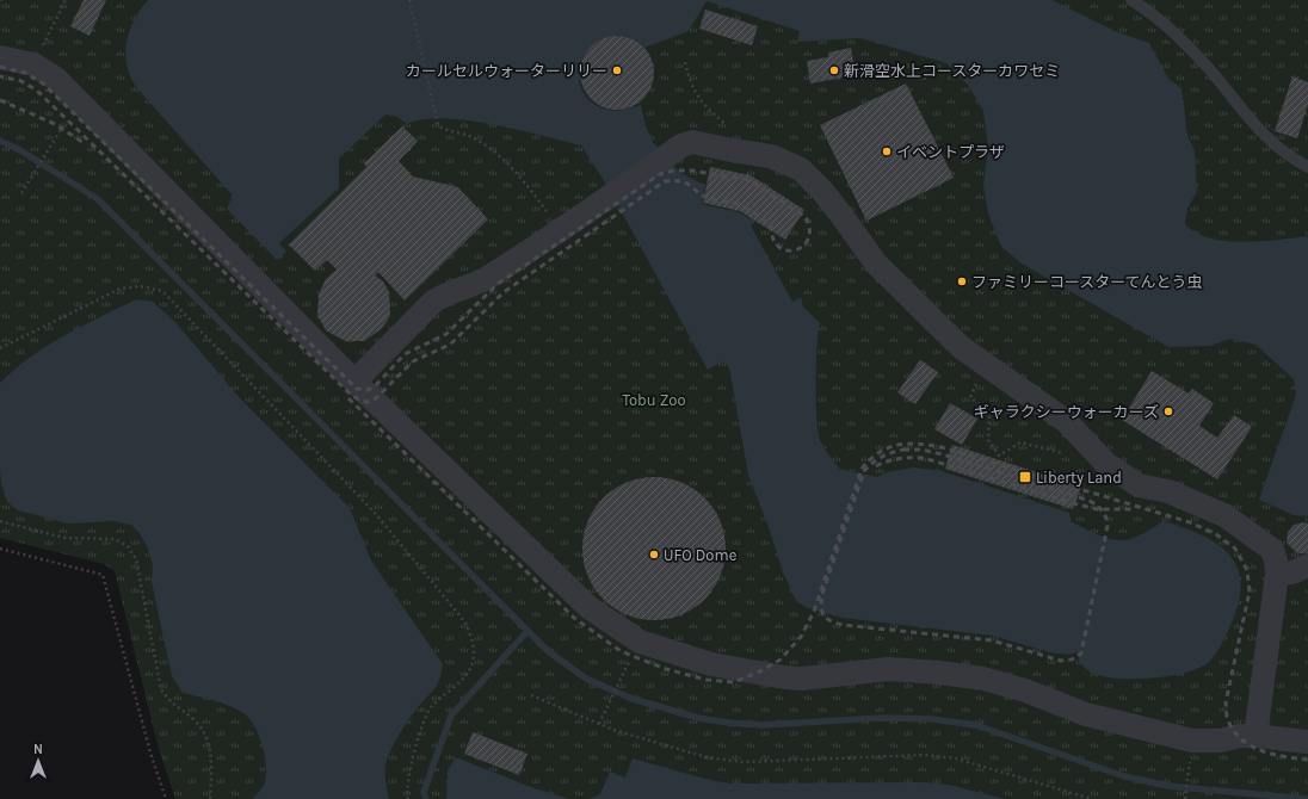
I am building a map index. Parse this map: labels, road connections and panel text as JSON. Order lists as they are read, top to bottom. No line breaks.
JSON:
{"parks":["Tobu Zoo"],"places":{"other":["カールセルウォーターリリー","新滑空水上コースターカワセミ","イベントプラザ","ファミリーコースターてんとう虫","ギャラクシーウォーカーズ","UFO Dome"],"transit":["Liberty Land"]},"north":"top"}
